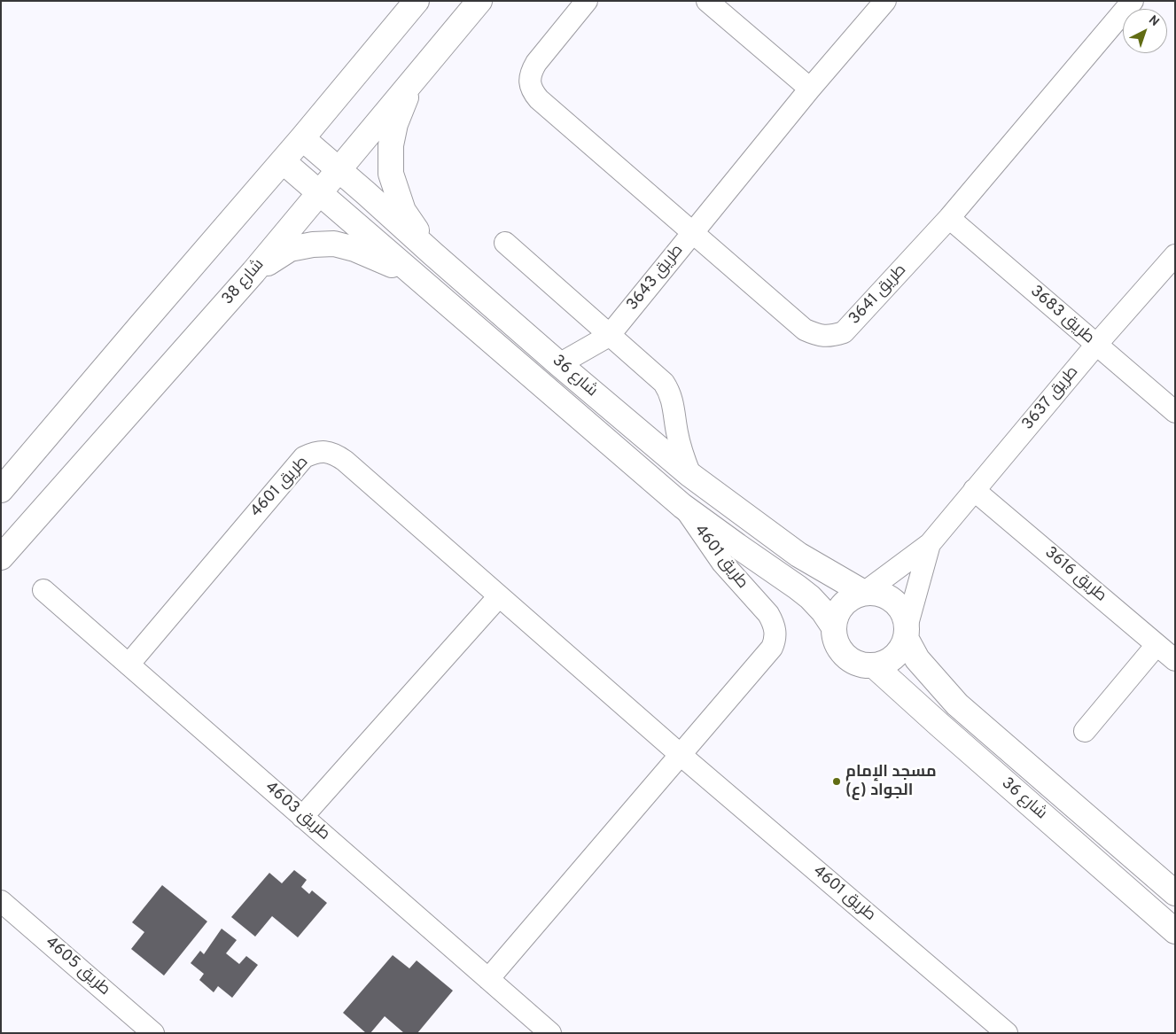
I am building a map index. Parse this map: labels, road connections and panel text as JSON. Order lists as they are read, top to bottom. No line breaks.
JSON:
{"streets":{"street":["طريق 3643","شارع 38","طريق 3641","طريق 3683","شارع 36","طريق 3637","طريق 4601","طريق 3616","طريق 4603","طريق 4605"]},"crossings":[["طريق 3643","طريق 3641"],["شارع 38","شارع 36"],["طريق 3641","طريق 3683"],["طريق 3683","طريق 3637"],["شارع 36","طريق 3637"],["شارع 36","طريق 4601"],["طريق 3637","طريق 3616"],["طريق 4601","طريق 4603"]],"places":["مسجد الإمام الجواد (ع)"],"north":"top right"}
